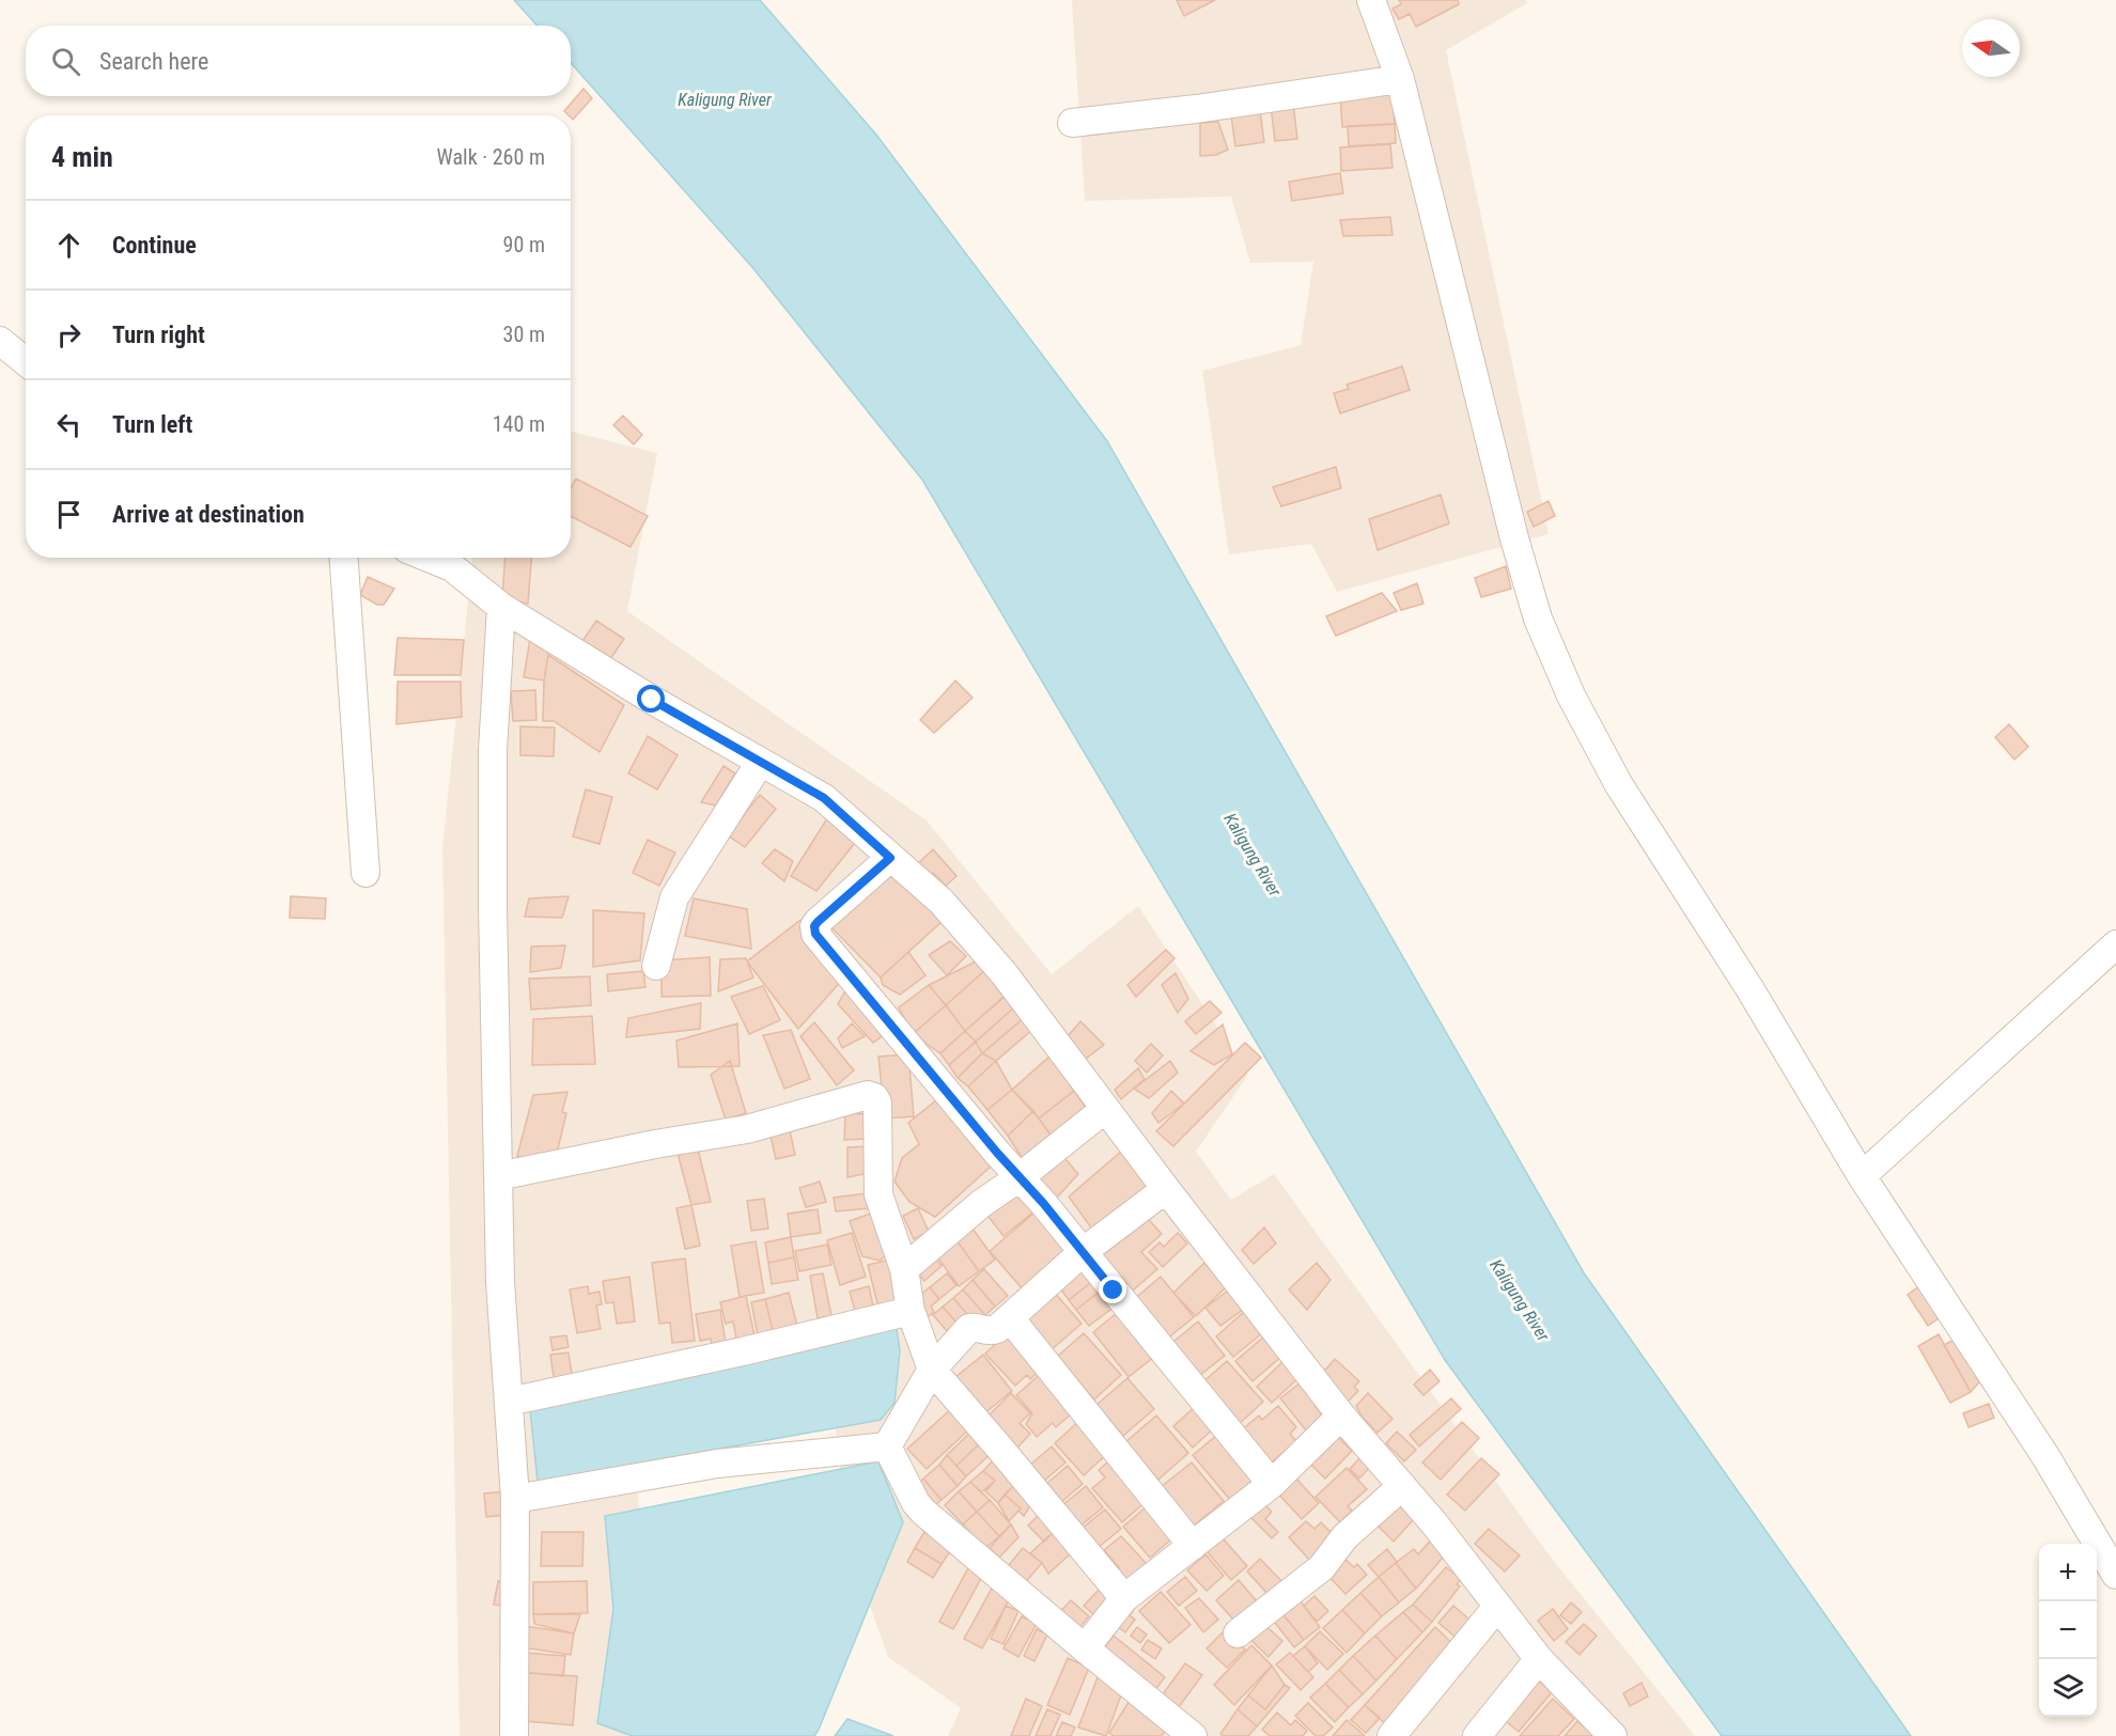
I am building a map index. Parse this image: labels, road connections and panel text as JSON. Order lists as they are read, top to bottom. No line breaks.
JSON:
{"water":["Kaligung River"],"north":"left","page":{"search":"Search here","heading":["4 min","Walk · 260 m"],"list":[["Continue","90 m"],["Turn right","30 m"],["Turn left","140 m"],"Arrive at destination"],"map_buttons":["+","−"]}}
